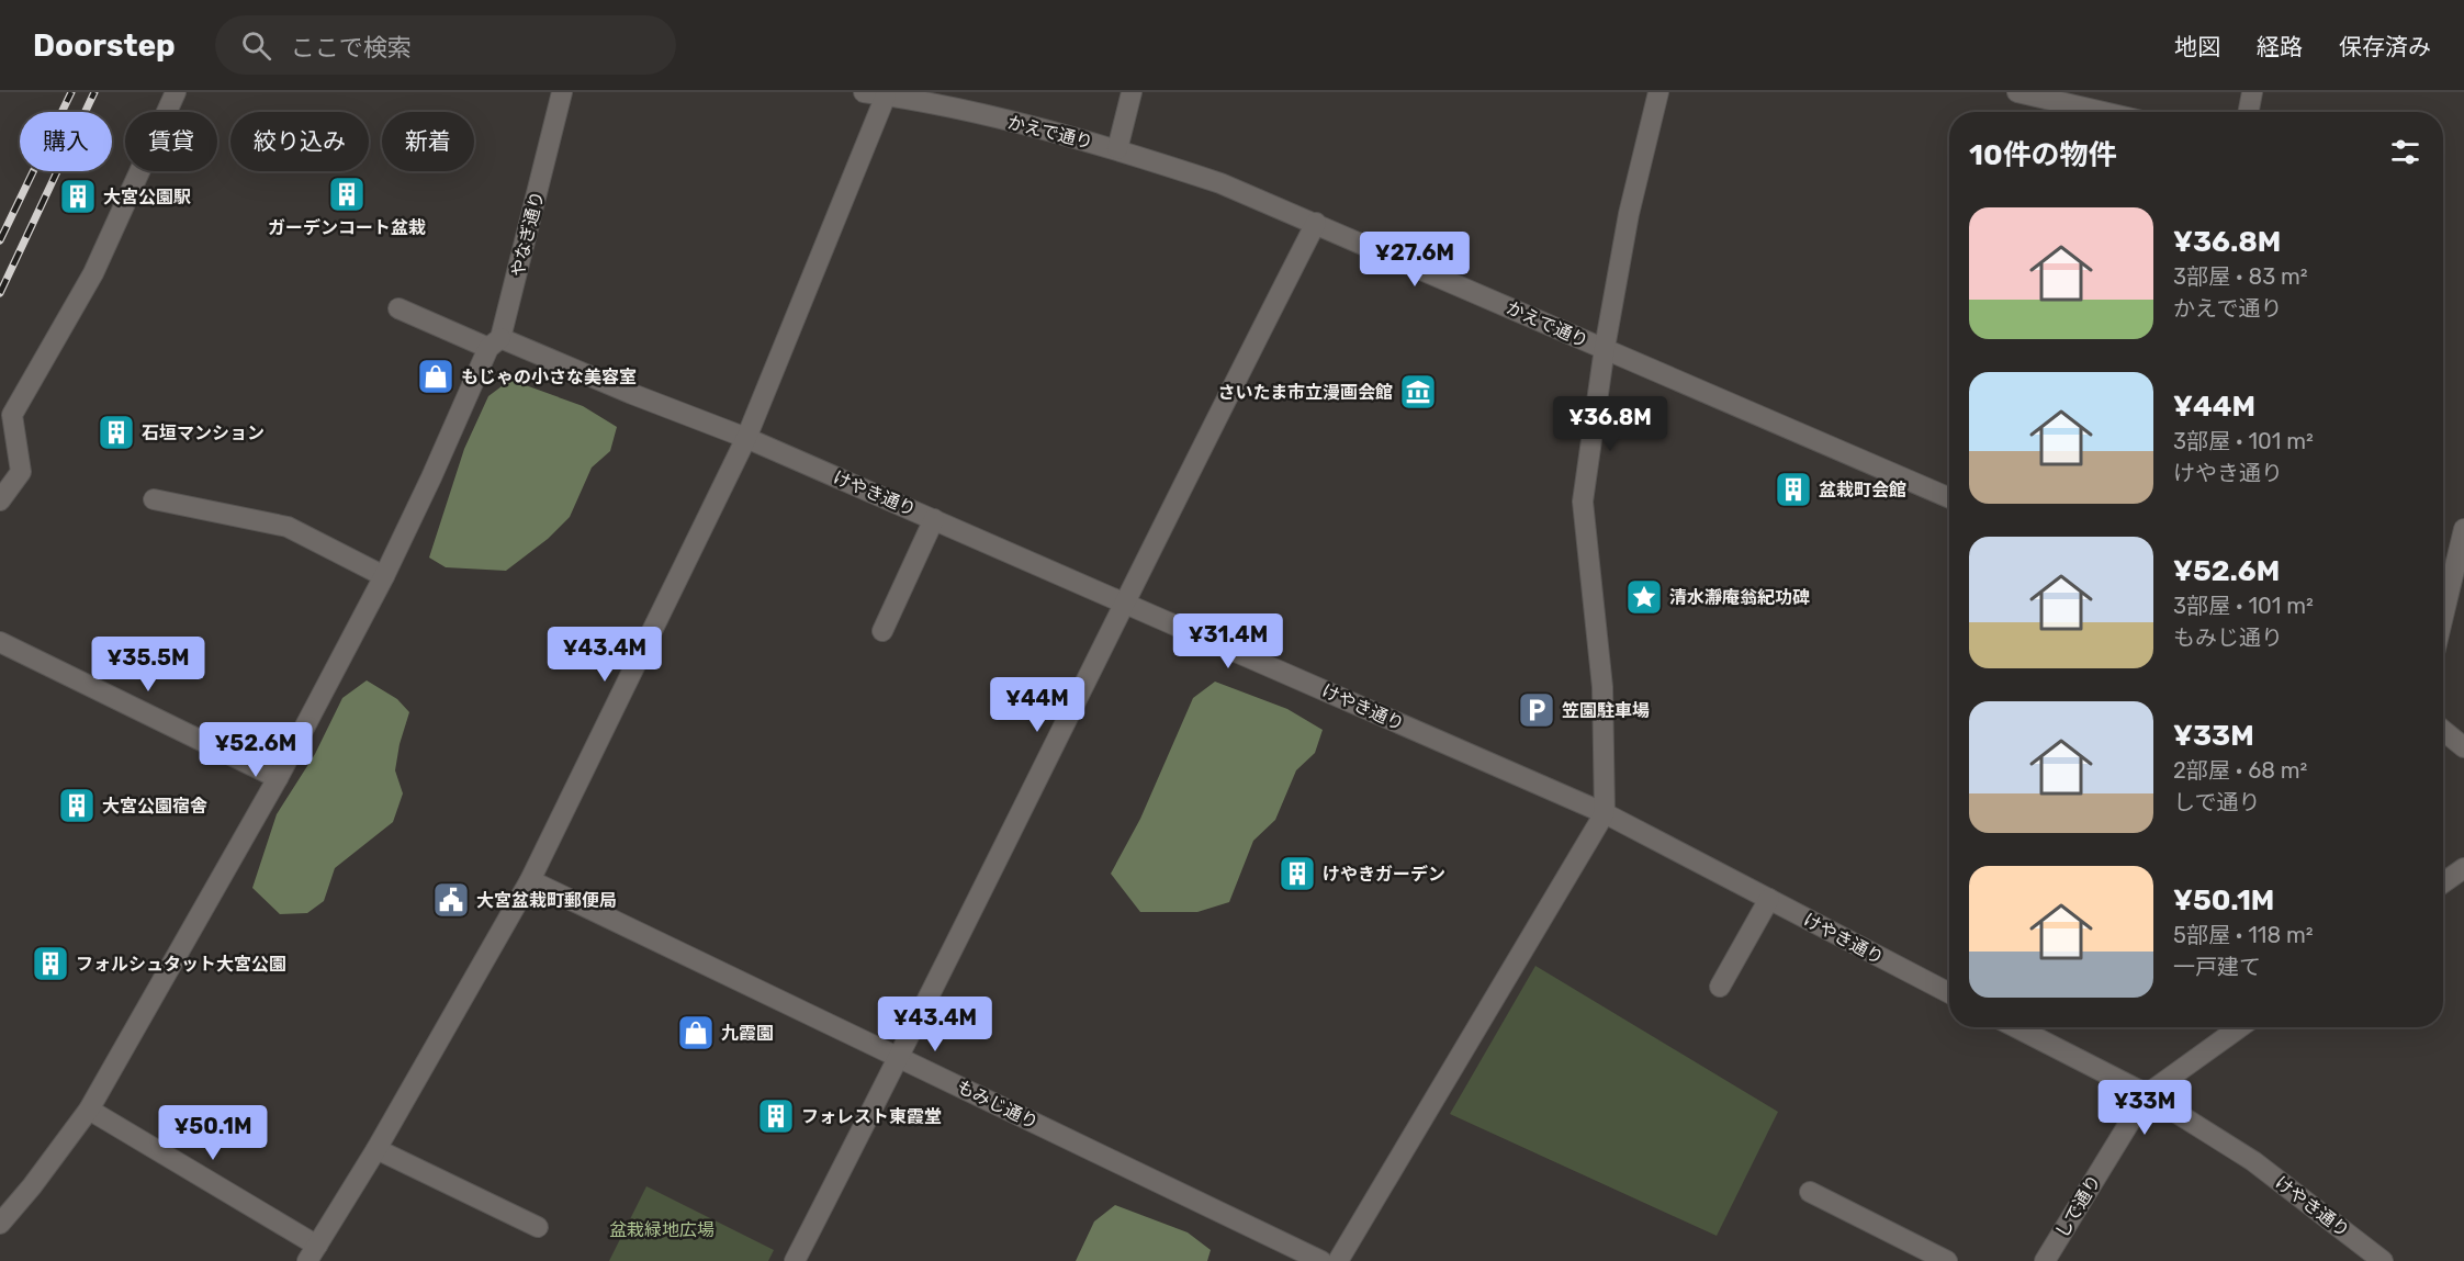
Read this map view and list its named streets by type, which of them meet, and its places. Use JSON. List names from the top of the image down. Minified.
{"streets":{"street":["かえで通り","やなぎ通り","けやき通り","もみじ通り","しで通り"]},"crossings":[["やなぎ通り","けやき通り"],["けやき通り","しで通り"]],"parks":["盆栽緑地広場"],"places":{"building":["ガーデンコート盆栽","大宮公園駅","石垣マンション","盆栽町会館","大宮公園宿舎","けやきガーデン","フォルシュタット大宮公園","フォレスト東霞堂"],"shop":["もじゃの小さな美容室","九霞園"],"museum":["さいたま市立漫画会館"],"place":["清水瀞庵翁紀功碑"],"parking":["笠園駐車場"],"public building":["大宮盆栽町郵便局"]},"page":{"header":"Doorstep","search":"ここで検索","nav":["地図","経路","保存済み"],"chip":["購入","賃貸","絞り込み","新着"],"heading":"10件の物件","list":[{"name":"¥36.8M","note":"3部屋 · 83 m² · かえで通り"},{"name":"¥44M","note":"3部屋 · 101 m² · けやき通り"},{"name":"¥52.6M","note":"3部屋 · 101 m² · もみじ通り"},{"name":"¥33M","note":"2部屋 · 68 m² · しで通り"},{"name":"¥50.1M","note":"5部屋 · 118 m² · 一戸建て"}],"price":["¥27.6M","¥36.8M","¥31.4M","¥43.4M","¥35.5M","¥44M","¥52.6M","¥43.4M","¥33M","¥50.1M"]}}
